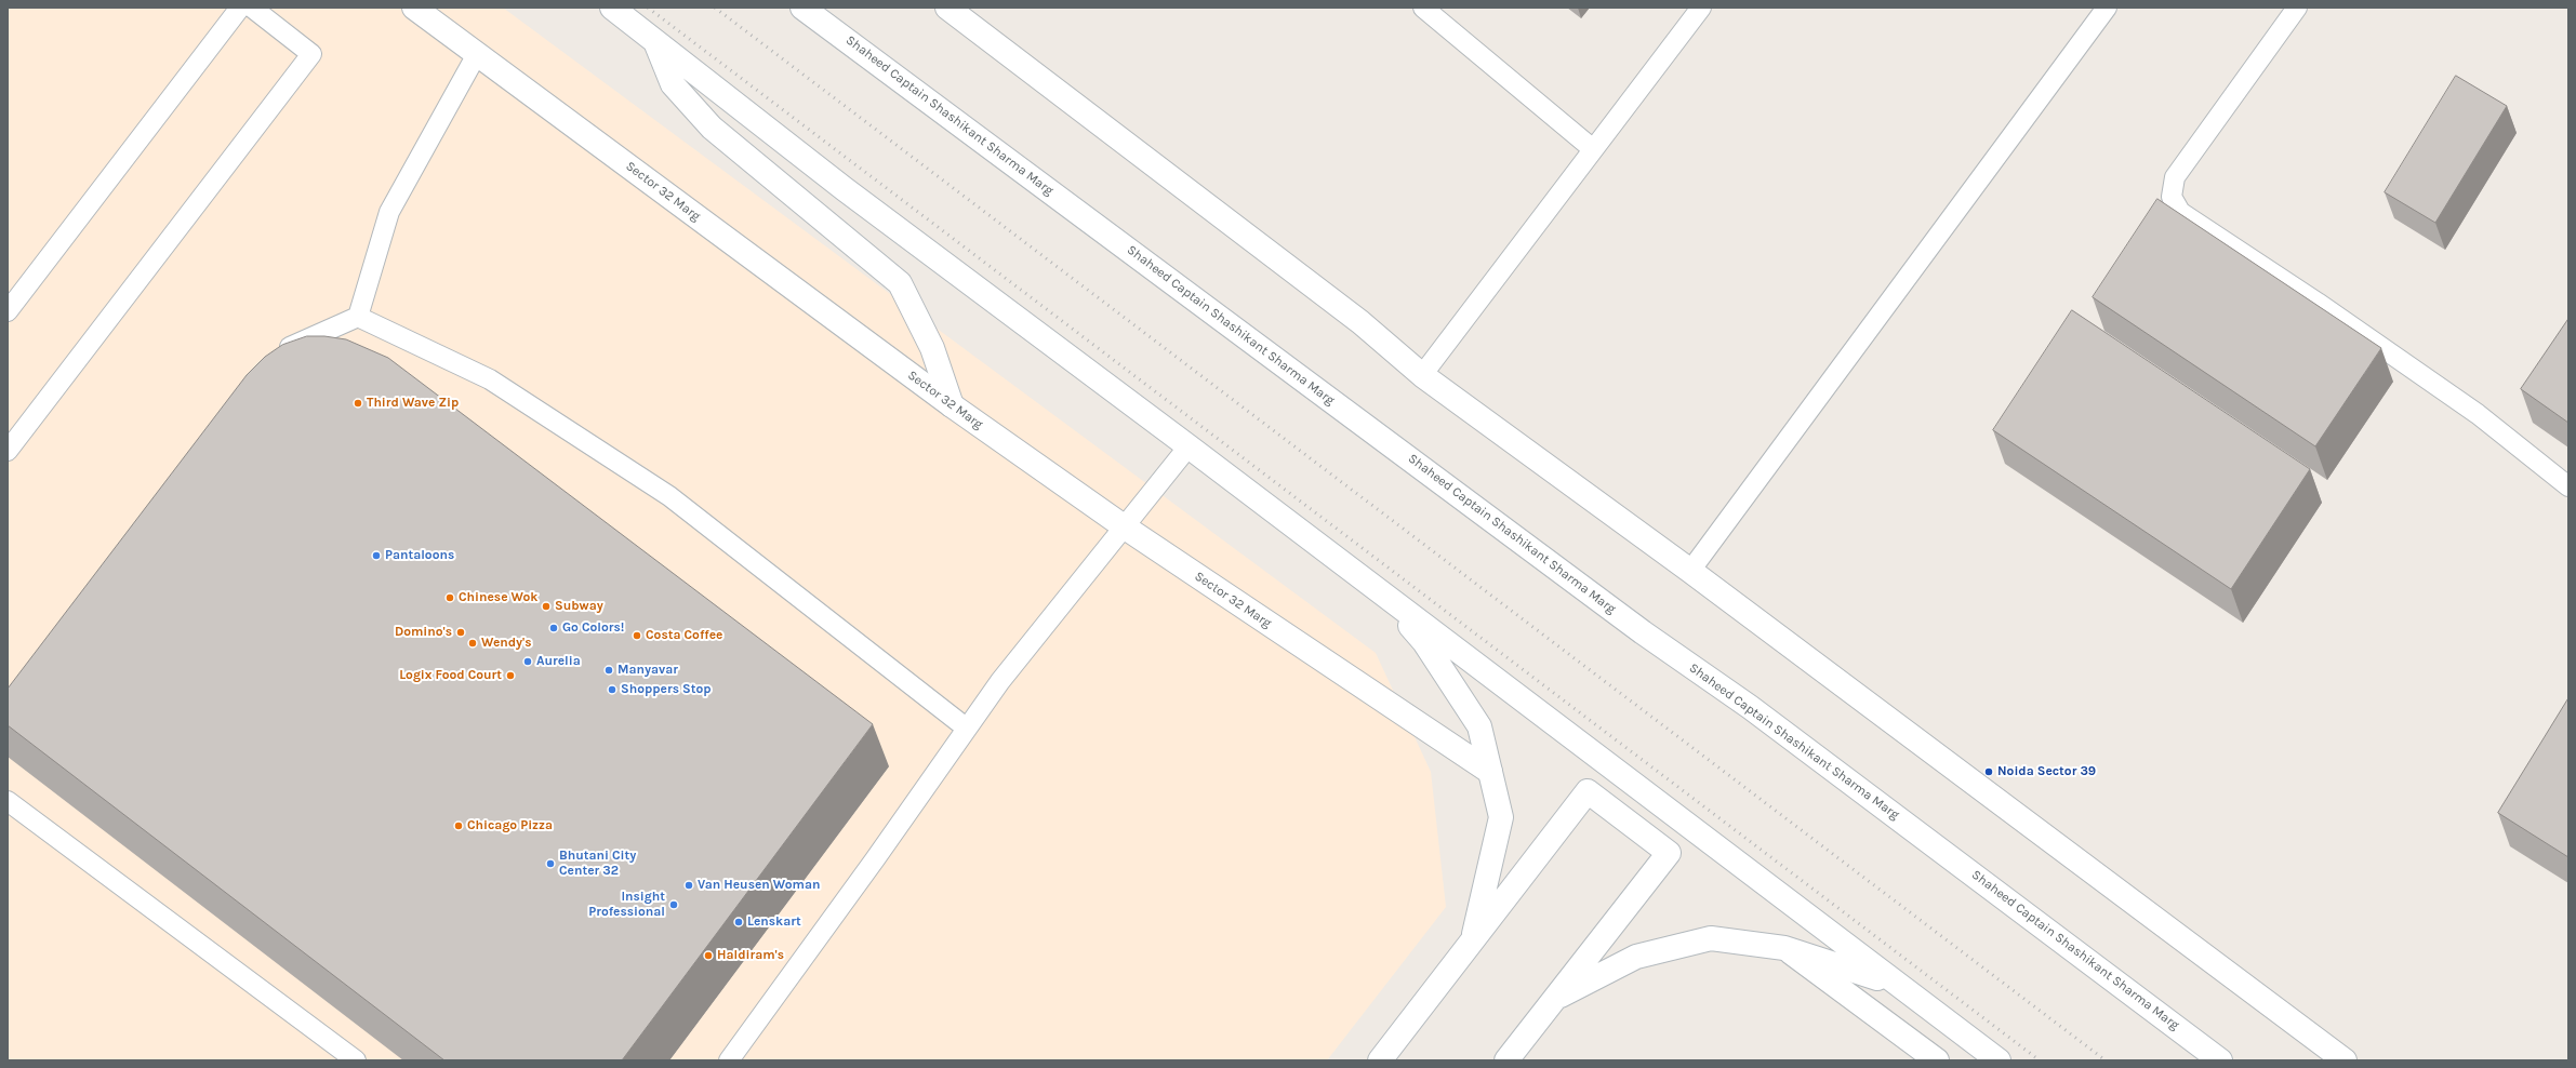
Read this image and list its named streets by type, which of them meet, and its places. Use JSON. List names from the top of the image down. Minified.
{"streets":{"main road":["Shaheed Captain Shashikant Sharma Marg","Sector 32 Marg"]},"places":["Third Wave Zip","Pantaloons","Chinese Wok","Subway","Go Colors!","Domino's","Costa Coffee","Wendy's","Aurelia","Manyavar","Logix Food Court","Shoppers Stop","Noida Sector 39","Chicago Pizza","Bhutani City Center 32","Van Heusen Woman","Insight Professional","Lenskart","Haldiram's"]}
